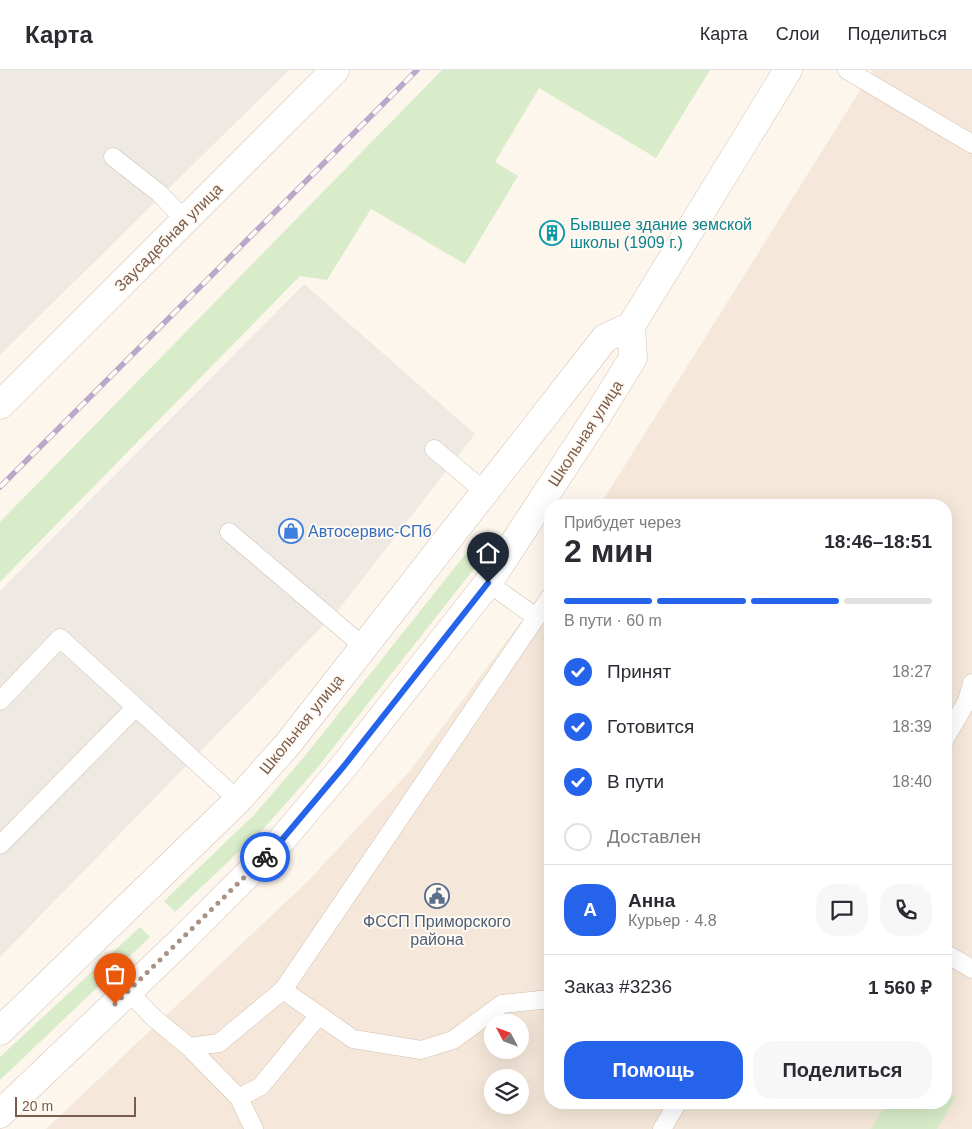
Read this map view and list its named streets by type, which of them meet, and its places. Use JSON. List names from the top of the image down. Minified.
{"streets":{"street":["Заусадебная улица","Школьная улица"]},"places":{"building":["Бывшее здание земской школы (1909 г.)"],"shop":["Автосервис-СПб"],"public building":["ФССП Приморского района"]},"scale_bar":"20 m","north":"top left","page":{"header":"Карта","nav":["Карта","Слои","Поделиться"],"heading":["2 мин","Прибудет через","18:46–18:51"],"panel":["Анна","Курьер · 4.8","Заказ #3236","1 560 ₽"],"bar":"В пути · 60 m","list":[["Принят","18:27"],["Готовится","18:39"],["В пути","18:40"],"Доставлен"],"round":"А","buttons":["Помощь","Поделиться"],"scale":"20 m"}}
